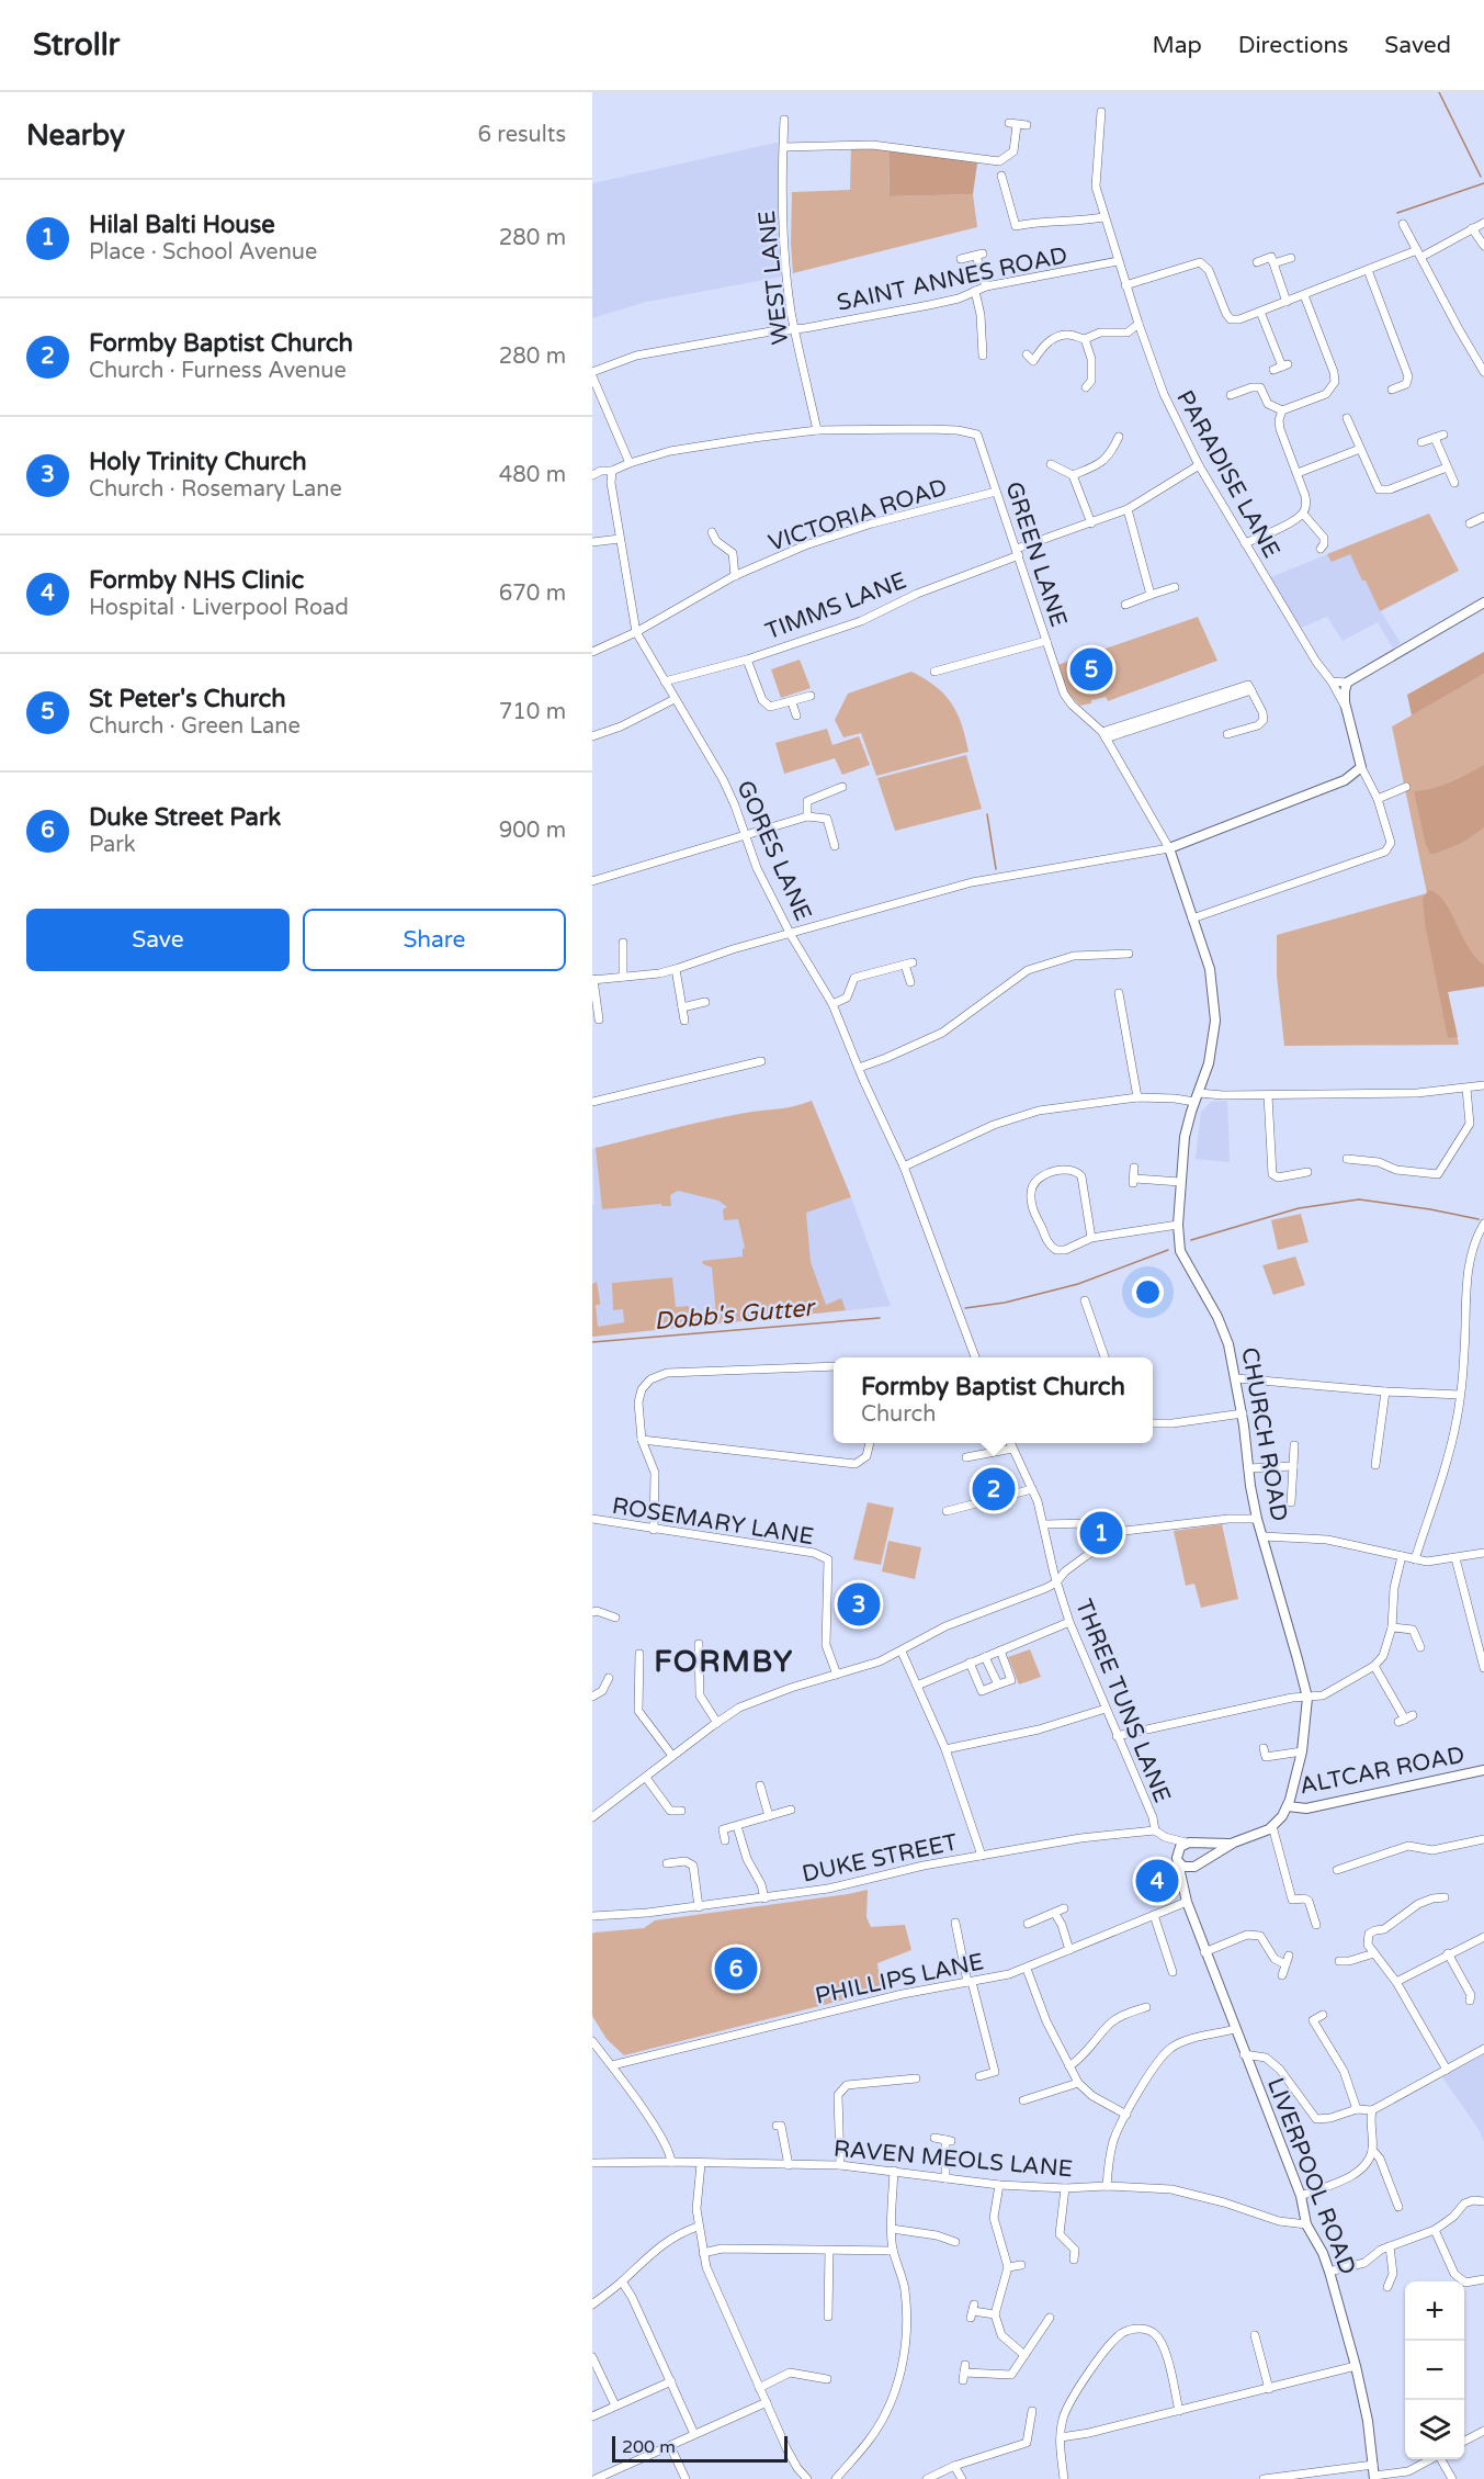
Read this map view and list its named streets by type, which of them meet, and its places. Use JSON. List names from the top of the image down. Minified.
{"streets":{"main road":["CHURCH ROAD","ALTCAR ROAD","LIVERPOOL ROAD"],"street":["WEST LANE","SAINT ANNES ROAD","PARADISE LANE","VICTORIA ROAD","GREEN LANE","TIMMS LANE","GORES LANE","ROSEMARY LANE","THREE TUNS LANE","DUKE STREET","PHILLIPS LANE","RAVEN MEOLS LANE"]},"crossings":[["WEST LANE","SAINT ANNES ROAD"],["WEST LANE","GREEN LANE"],["SAINT ANNES ROAD","PARADISE LANE"],["PARADISE LANE","TIMMS LANE"],["VICTORIA ROAD","GREEN LANE"],["VICTORIA ROAD","GORES LANE"],["GREEN LANE","TIMMS LANE"],["GREEN LANE","CHURCH ROAD"],["TIMMS LANE","GORES LANE"],["CHURCH ROAD","ALTCAR ROAD"],["THREE TUNS LANE","DUKE STREET"],["THREE TUNS LANE","LIVERPOOL ROAD"],["PHILLIPS LANE","LIVERPOOL ROAD"],["RAVEN MEOLS LANE","LIVERPOOL ROAD"]],"districts":["FORMBY"],"water":["Dobb's Gutter"],"scale_bar":"200 m","page":{"header":"Strollr","nav":["Map","Directions","Saved"],"heading":["Nearby","6 results"],"list":[{"mark":"1","name":"Hilal Balti House","note":"Place · School Avenue","value":"280 m"},{"mark":"2","name":"Formby Baptist Church","note":"Church · Furness Avenue","value":"280 m"},{"mark":"3","name":"Holy Trinity Church","note":"Church · Rosemary Lane","value":"480 m"},{"mark":"4","name":"Formby NHS Clinic","note":"Hospital · Liverpool Road","value":"670 m"},{"mark":"5","name":"St Peter's Church","note":"Church · Green Lane","value":"710 m"},{"mark":"6","name":"Duke Street Park","note":"Park","value":"900 m"}],"pins":["5","2","1","3","4","6"],"buttons":["Save","Share"],"popup":["Formby Baptist Church","Church"],"map_buttons":["+","−"],"scale":"200 m"}}
